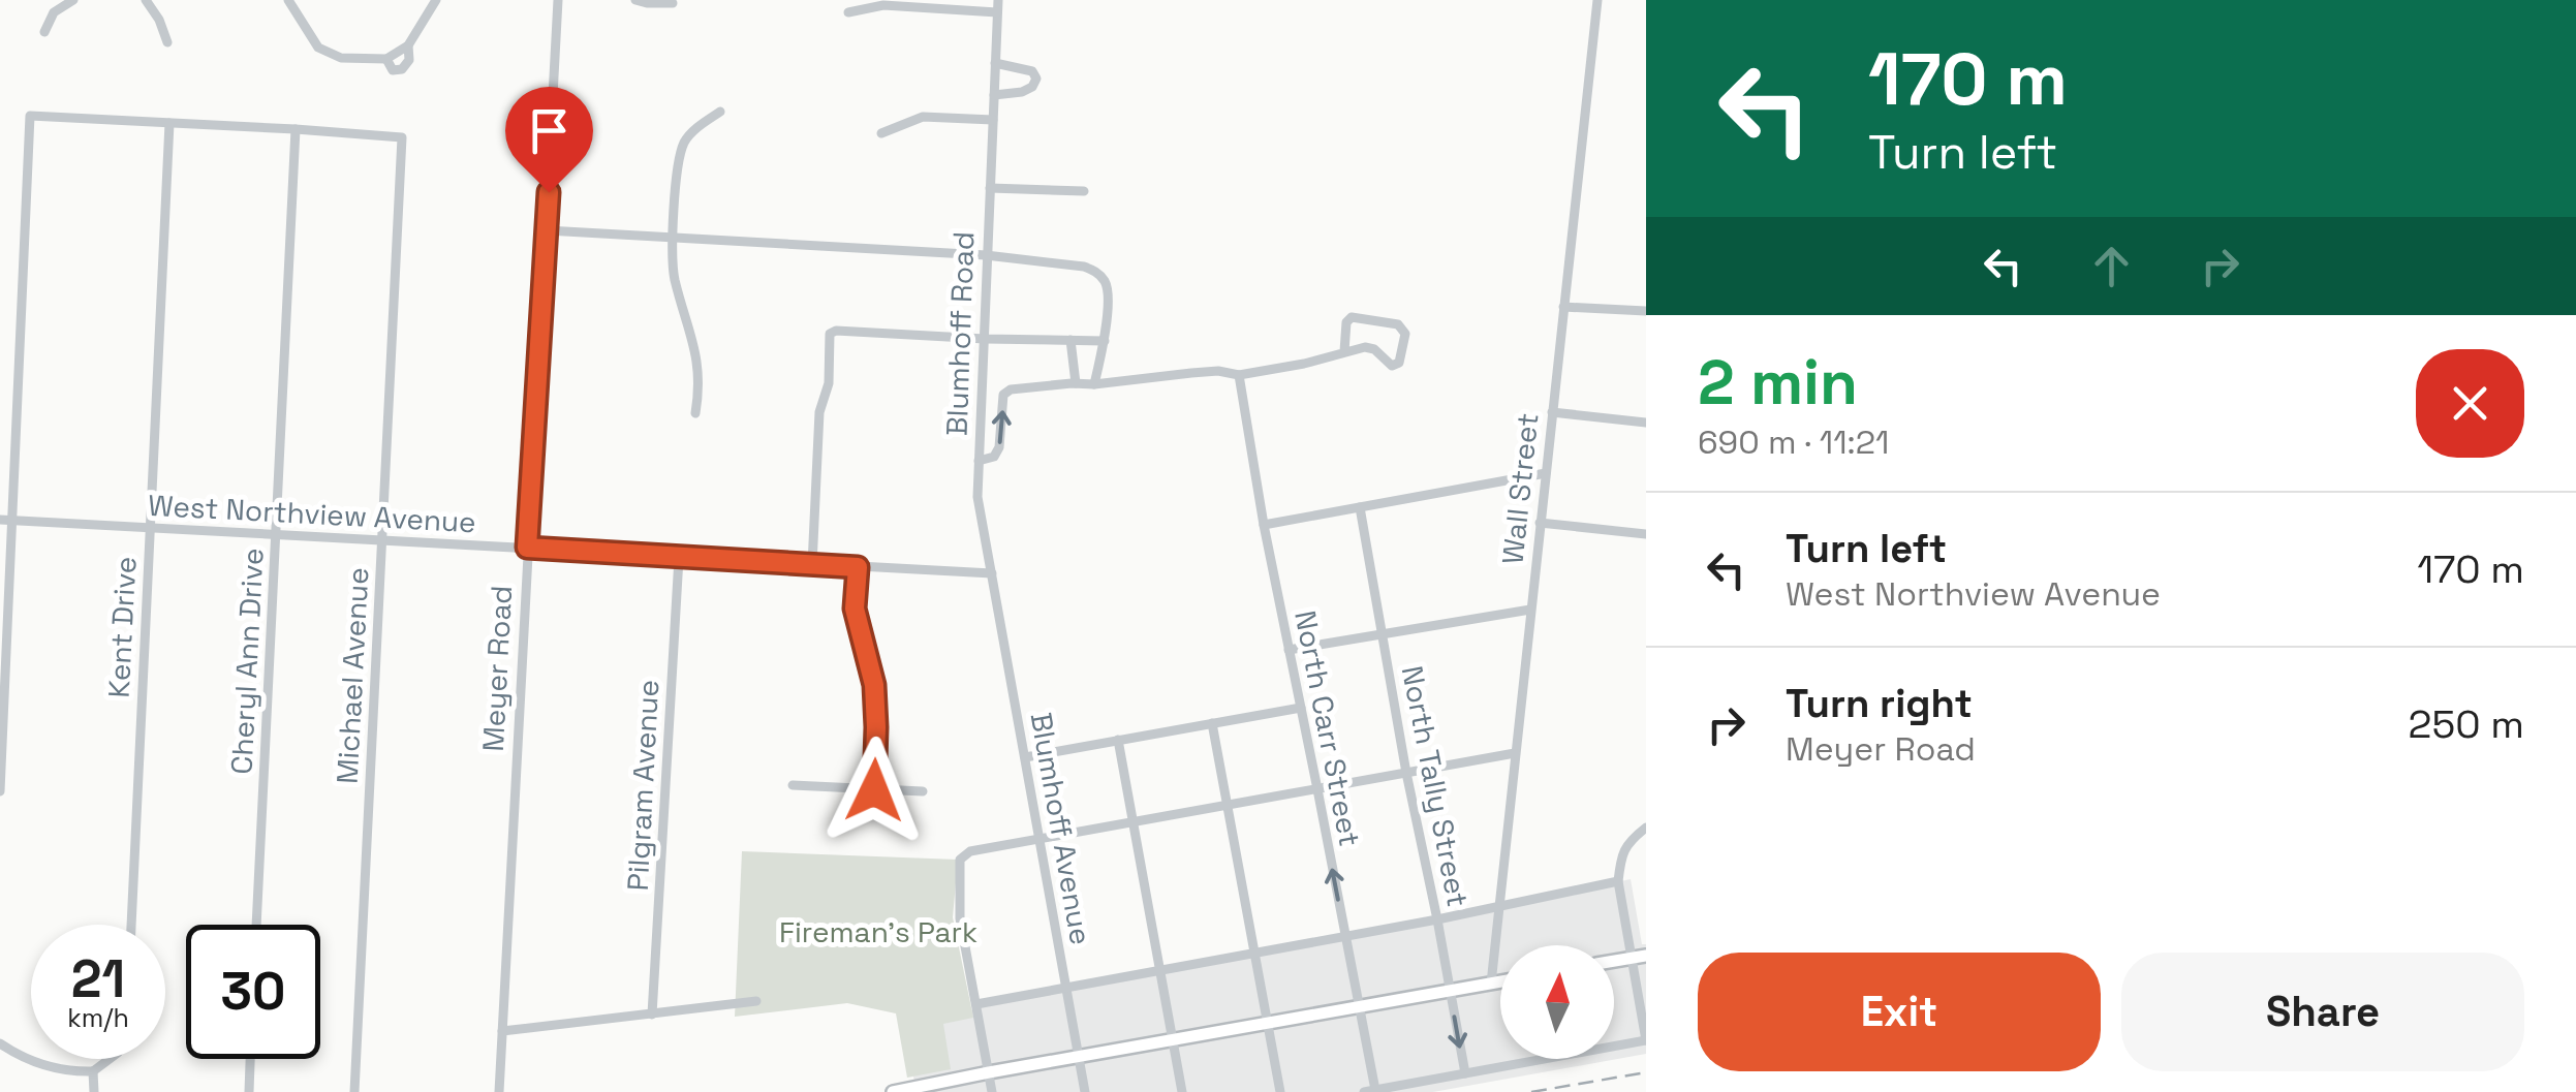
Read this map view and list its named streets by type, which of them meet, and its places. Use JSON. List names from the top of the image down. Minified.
{"streets":{"street":["Blumhoff Road","Wall Street","West Northview Avenue","Kent Drive","Cheryl Ann Drive","Meyer Road","Michael Avenue","North Carr Street","Pilgram Avenue","North Tally Street","Blumhoff Avenue"]},"crossings":[["Blumhoff Road","West Northview Avenue"],["Blumhoff Road","Blumhoff Avenue"],["West Northview Avenue","Kent Drive"],["West Northview Avenue","Cheryl Ann Drive"],["West Northview Avenue","Meyer Road"],["West Northview Avenue","Michael Avenue"],["West Northview Avenue","Pilgram Avenue"],["West Northview Avenue","Blumhoff Avenue"],["Cheryl Ann Drive","Michael Avenue"]],"parks":["Fireman's Park"],"north":"top","page":{"turn":["170 m","Turn left"],"heading":["2 min","690 m · 11:21"],"list":[{"name":"Turn left","note":"West Northview Avenue","value":"170 m"},{"name":"Turn right","note":"Meyer Road","value":"250 m"}],"speed":"21 km/h","limit":"30","buttons":["Exit","Share"]}}
